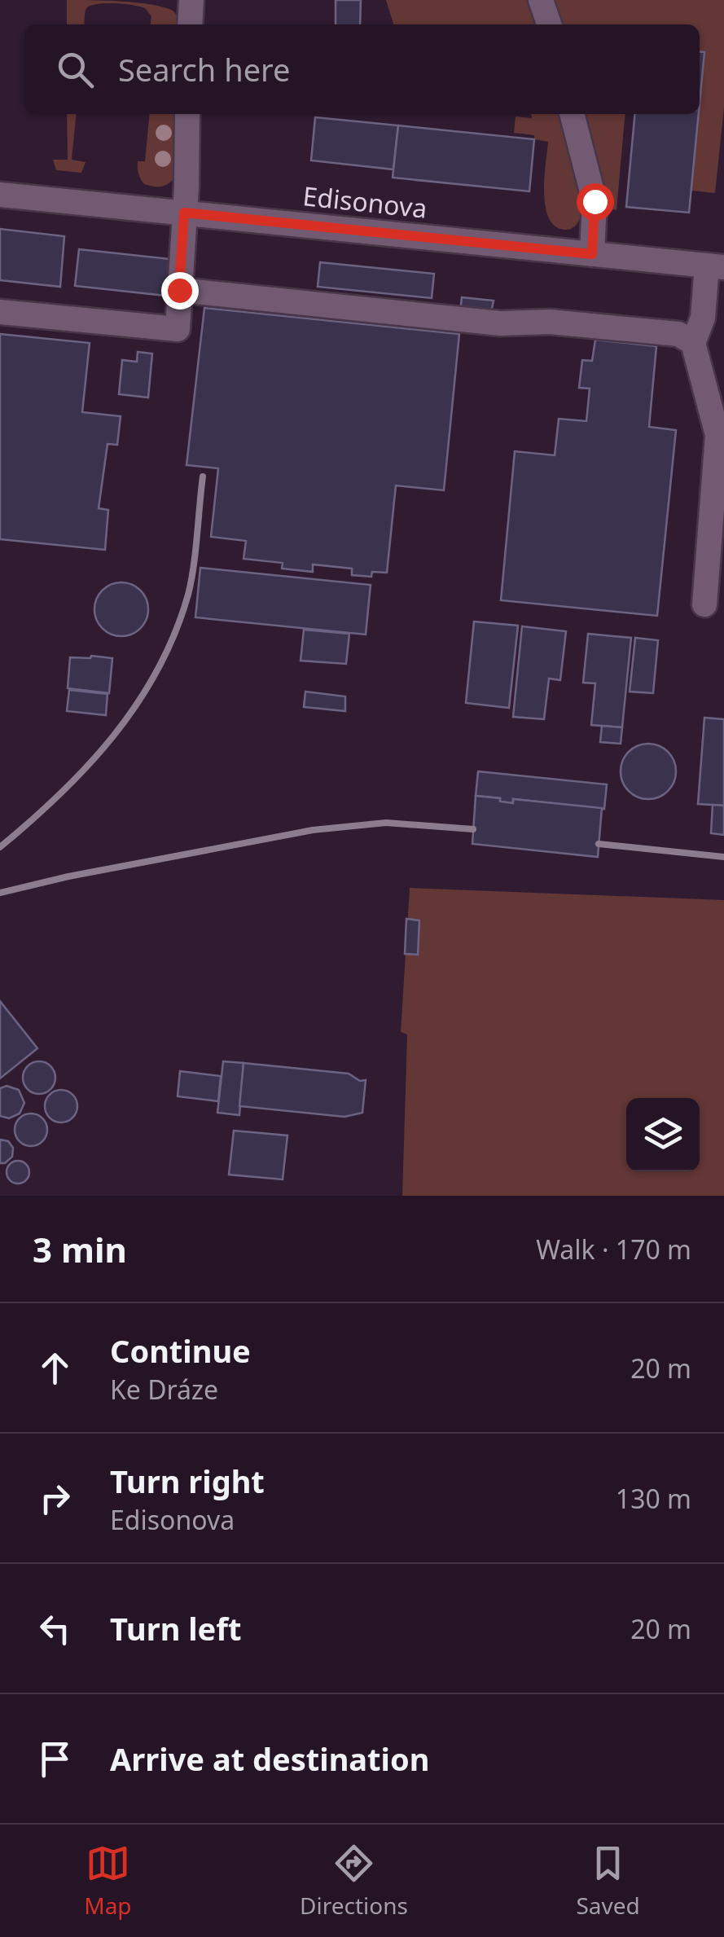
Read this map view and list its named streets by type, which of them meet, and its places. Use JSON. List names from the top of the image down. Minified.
{"streets":{"street":["Edisonova"]},"page":{"search":"Search here","heading":["3 min","Walk · 170 m"],"list":[["Continue","Ke Dráze","20 m"],["Turn right","Edisonova","130 m"],["Turn left","20 m"],"Arrive at destination"],"nav":["Map","Directions","Saved"]}}
